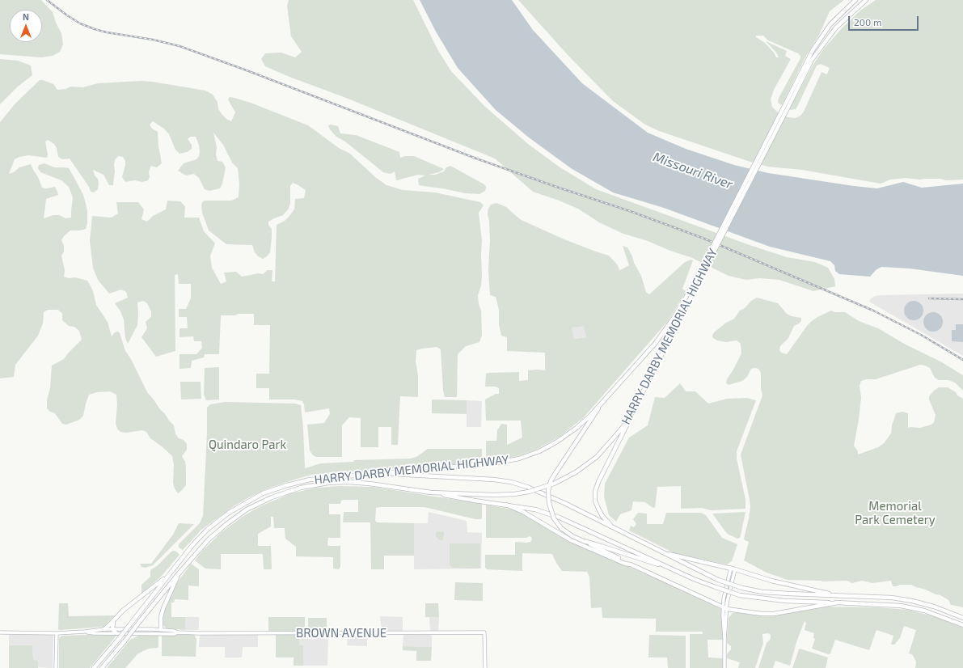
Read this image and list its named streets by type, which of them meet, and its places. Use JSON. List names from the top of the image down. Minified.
{"streets":{"highway":["HARRY DARBY MEMORIAL HIGHWAY"],"main road":["BROWN AVENUE"]},"water":["Missouri River"],"parks":["Quindaro Park","Memorial Park Cemetery"],"scale_bar":"200 m","north":"top"}
